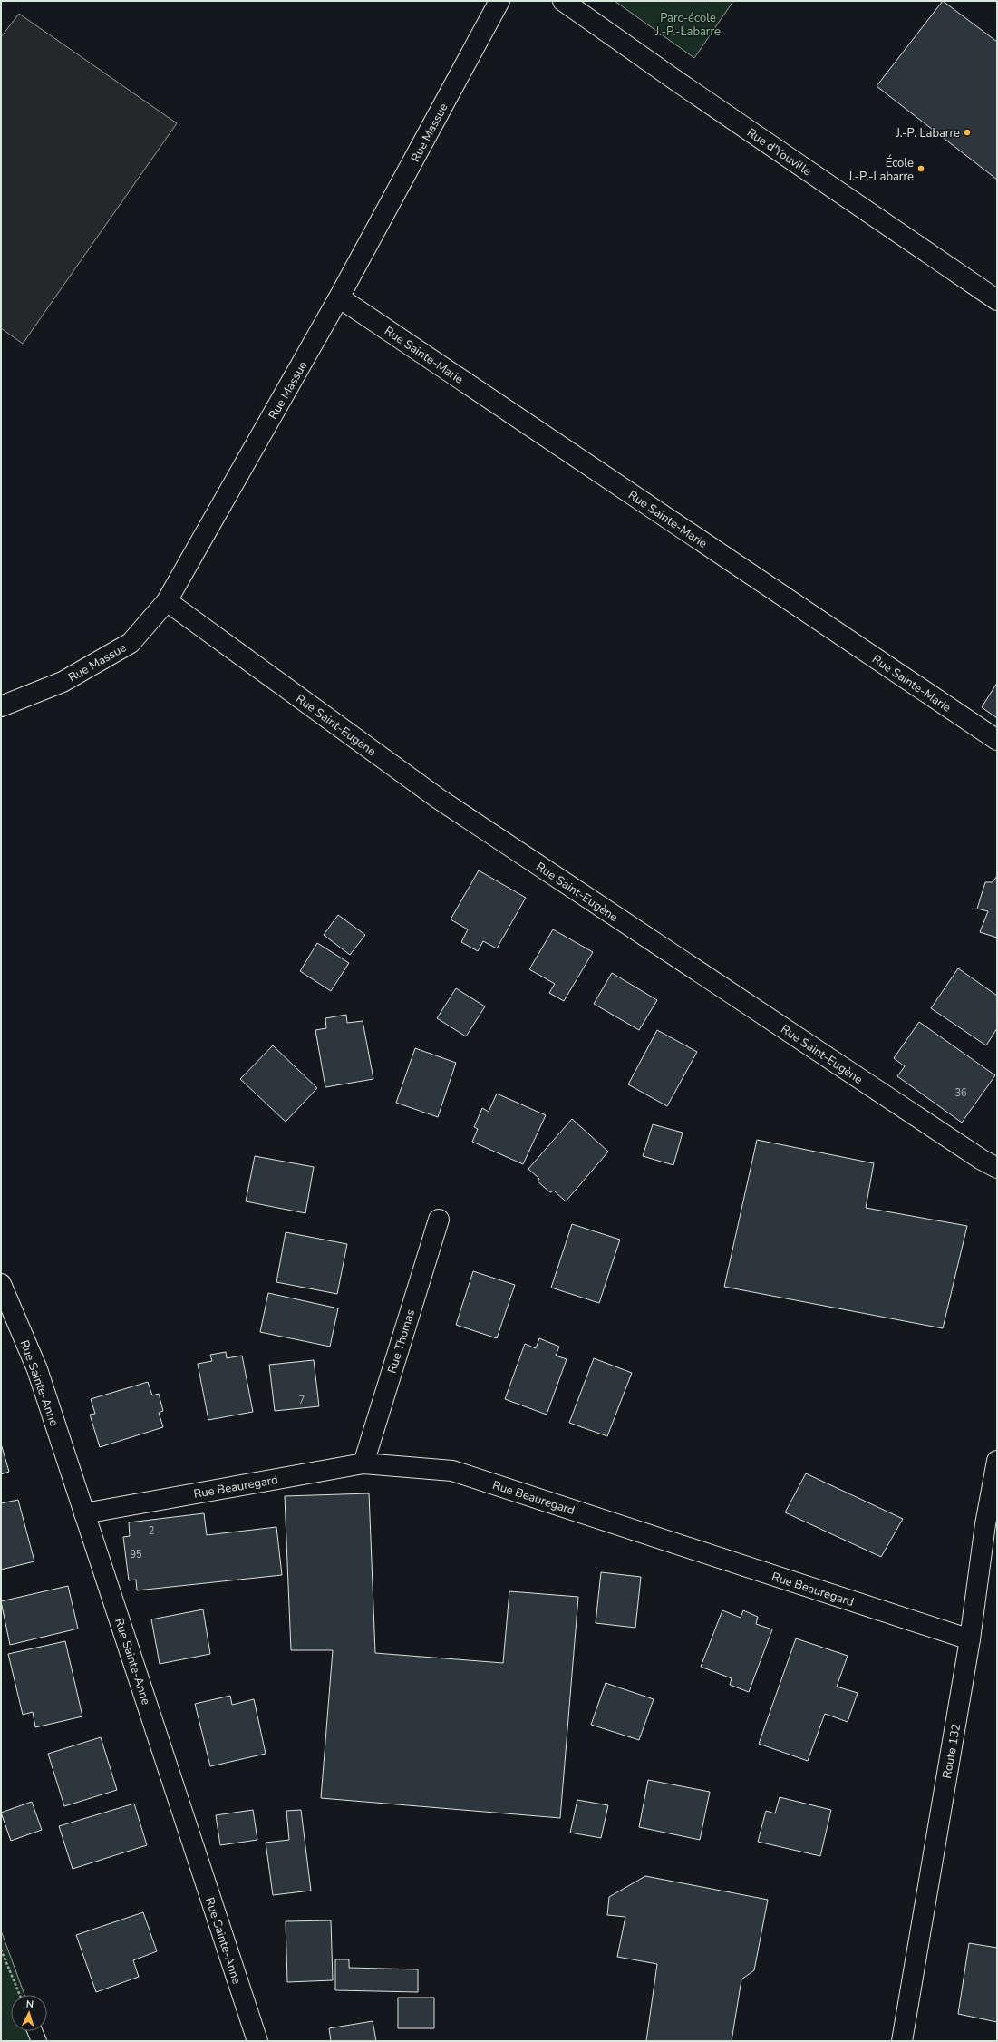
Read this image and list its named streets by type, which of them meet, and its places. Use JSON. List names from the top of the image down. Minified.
{"streets":{"street":["Rue Massue","Rue d'Youville","Rue Sainte-Marie","Rue Saint-Eugène","Rue Thomas","Rue Sainte-Anne","Rue Beauregard","Route 132"]},"crossings":[["Rue Massue","Rue Sainte-Marie"],["Rue Massue","Rue Saint-Eugène"],["Rue Thomas","Rue Beauregard"],["Rue Sainte-Anne","Rue Beauregard"],["Rue Beauregard","Route 132"]],"parks":["Parc-école J.-P.-Labarre"],"places":["J.-P. Labarre","École J.-P.-Labarre"],"house_numbers":["36","7","2","95"],"north":"top"}
